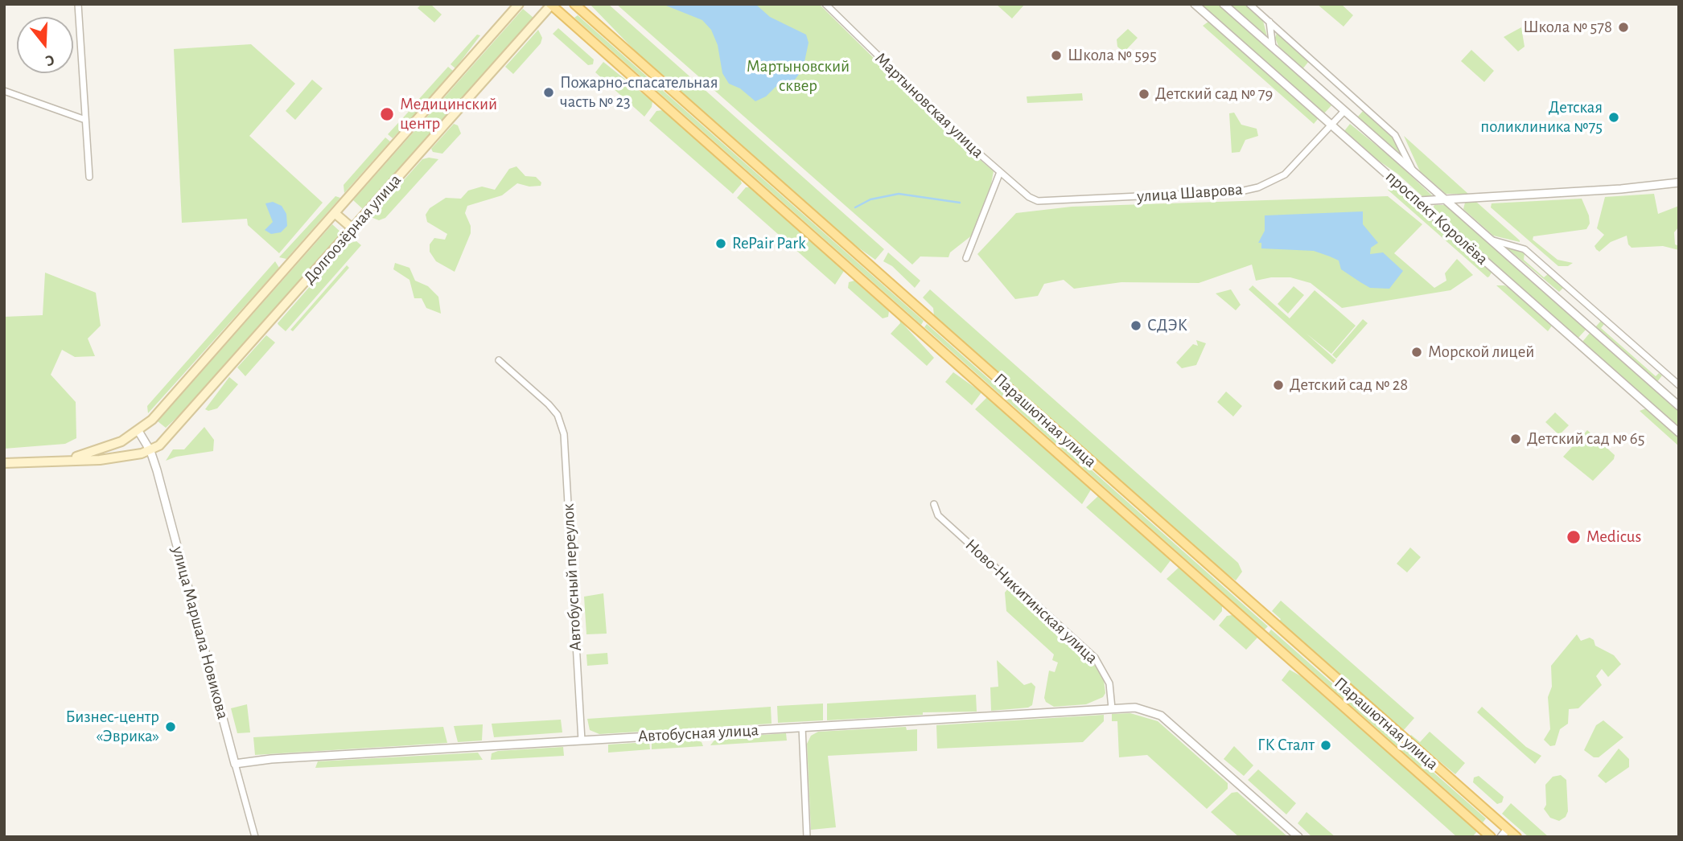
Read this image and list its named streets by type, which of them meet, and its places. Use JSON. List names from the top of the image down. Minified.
{"streets":{"main road":["Долгоозёрная улица","Парашютная улица"],"street":["Мартыновская улица","улица Шаврова","проспект Королёва","Автобусный переулок","Ново-Никитинская улица","улица Маршала Новикова","Автобусная улица"]},"crossings":[["Мартыновская улица","улица Шаврова"],["улица Шаврова","проспект Королёва"],["Долгоозёрная улица","Парашютная улица"],["Долгоозёрная улица","улица Маршала Новикова"],["Автобусный переулок","Автобусная улица"],["Ново-Никитинская улица","Автобусная улица"],["улица Маршала Новикова","Автобусная улица"]],"parks":["Мартыновский сквер"],"places":["Школа № 578","Школа № 595","Пожарно-спасательная часть № 23","Детский сад № 79","Медицинский центр","Детская поликлиника №75","RePair Park","СДЭК","Морской лицей","Детский сад № 28","Детский сад № 65","Medicus","Бизнес-центр «Эврика»","ГК Сталт"],"north":"bottom"}
